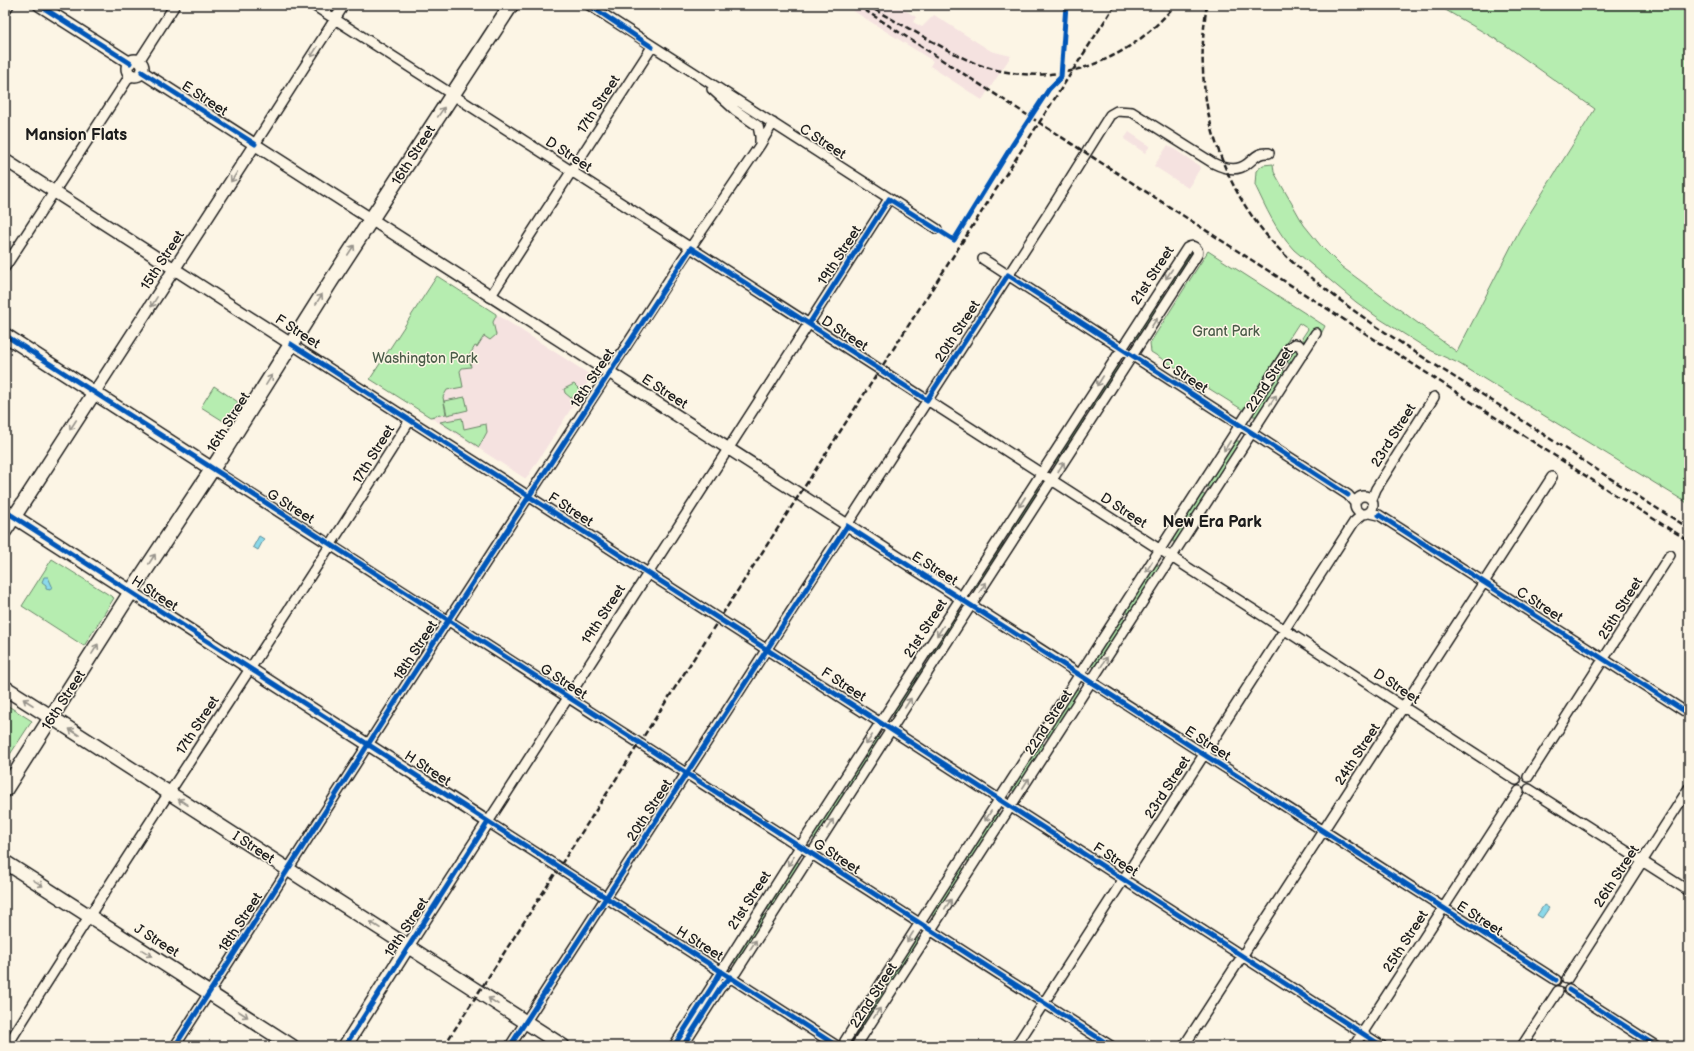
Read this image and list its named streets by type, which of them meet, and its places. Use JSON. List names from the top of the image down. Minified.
{"streets":{"main road":["16th Street","19th Street","15th Street","G Street","H Street","I Street","J Street"],"street":["E Street","17th Street","C Street","D Street","21st Street","F Street","20th Street","18th Street","22nd Street","23rd Street","25th Street","24th Street","26th Street"]},"crossings":[["E Street","17th Street"],["E Street","16th Street"],["E Street","19th Street"],["E Street","15th Street"],["E Street","21st Street"],["E Street","20th Street"],["E Street","18th Street"],["E Street","22nd Street"],["E Street","23rd Street"],["E Street","25th Street"],["E Street","24th Street"],["E Street","26th Street"],["17th Street","C Street"],["17th Street","D Street"],["17th Street","F Street"],["17th Street","G Street"],["17th Street","H Street"],["17th Street","I Street"],["17th Street","J Street"],["C Street","19th Street"],["C Street","21st Street"],["C Street","20th Street"],["C Street","18th Street"],["C Street","22nd Street"],["C Street","23rd Street"],["C Street","25th Street"],["C Street","24th Street"],["D Street","16th Street"],["D Street","19th Street"],["D Street","15th Street"],["D Street","21st Street"],["D Street","20th Street"],["D Street","18th Street"],["D Street","22nd Street"],["D Street","23rd Street"],["D Street","25th Street"],["D Street","24th Street"],["16th Street","F Street"],["16th Street","G Street"],["16th Street","H Street"],["16th Street","I Street"],["19th Street","F Street"],["19th Street","G Street"],["19th Street","H Street"],["19th Street","I Street"],["15th Street","F Street"],["15th Street","G Street"],["15th Street","H Street"],["21st Street","F Street"],["21st Street","G Street"],["21st Street","H Street"],["F Street","20th Street"],["F Street","18th Street"],["F Street","22nd Street"],["F Street","23rd Street"],["F Street","25th Street"],["F Street","24th Street"],["20th Street","G Street"],["20th Street","H Street"],["20th Street","I Street"],["18th Street","G Street"],["18th Street","H Street"],["18th Street","I Street"],["18th Street","J Street"],["22nd Street","G Street"],["23rd Street","G Street"]],"one_way":["16th Street","15th Street","I Street","J Street"],"districts":["Mansion Flats","New Era Park"],"parks":["Grant Park","Washington Park"]}
